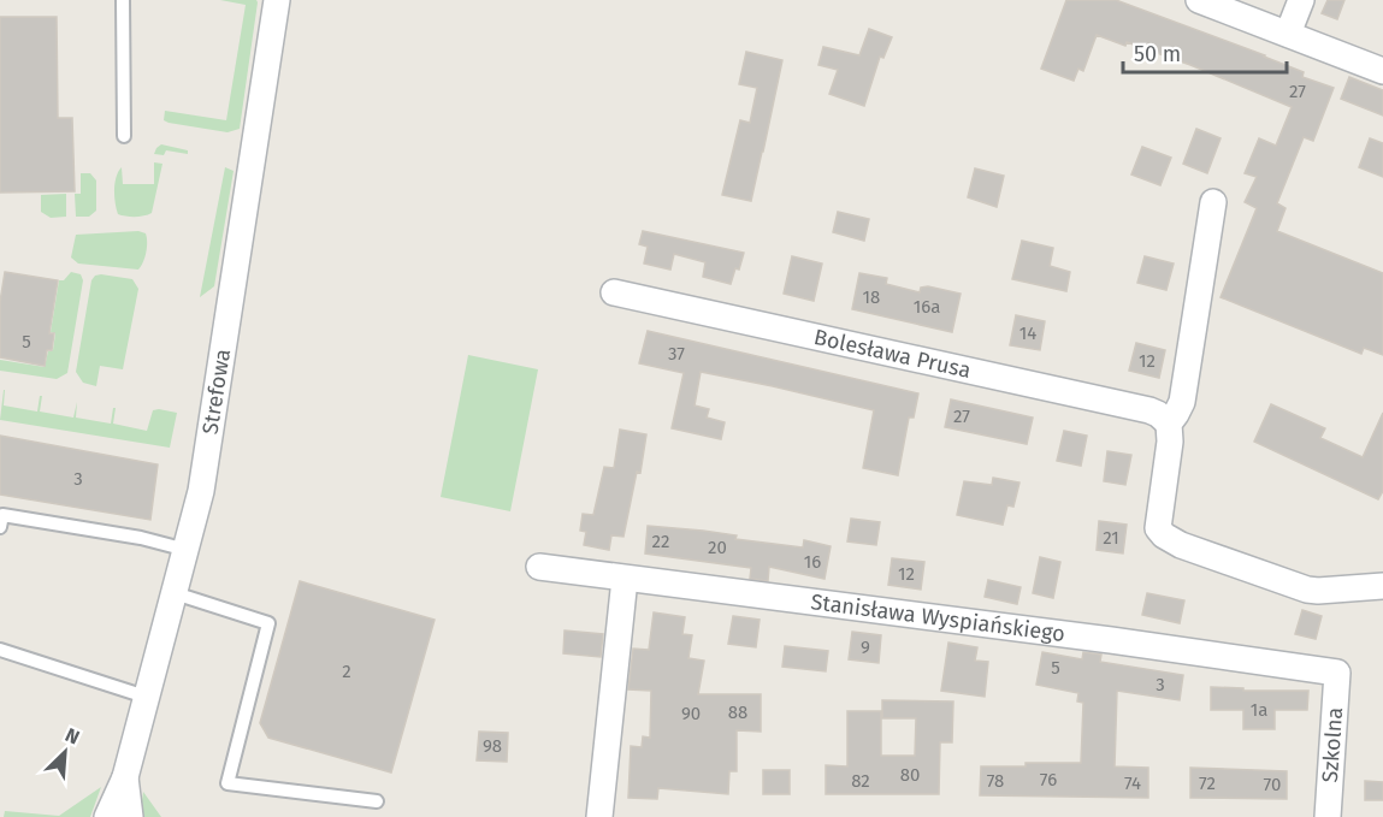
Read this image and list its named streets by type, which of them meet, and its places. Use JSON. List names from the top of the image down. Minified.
{"streets":{"street":["Bolesława Prusa","Strefowa","Stanisława Wyspiańskiego","Szkolna"]},"crossings":[["Stanisława Wyspiańskiego","Szkolna"]],"house_numbers":["27","18","16a","14","5","37","12","27","3","21","22","20","16","12","9","5","2","3","1a","88","90","98","80","76","82","78","74","72","70"],"scale_bar":"50 m","north":"top right"}
